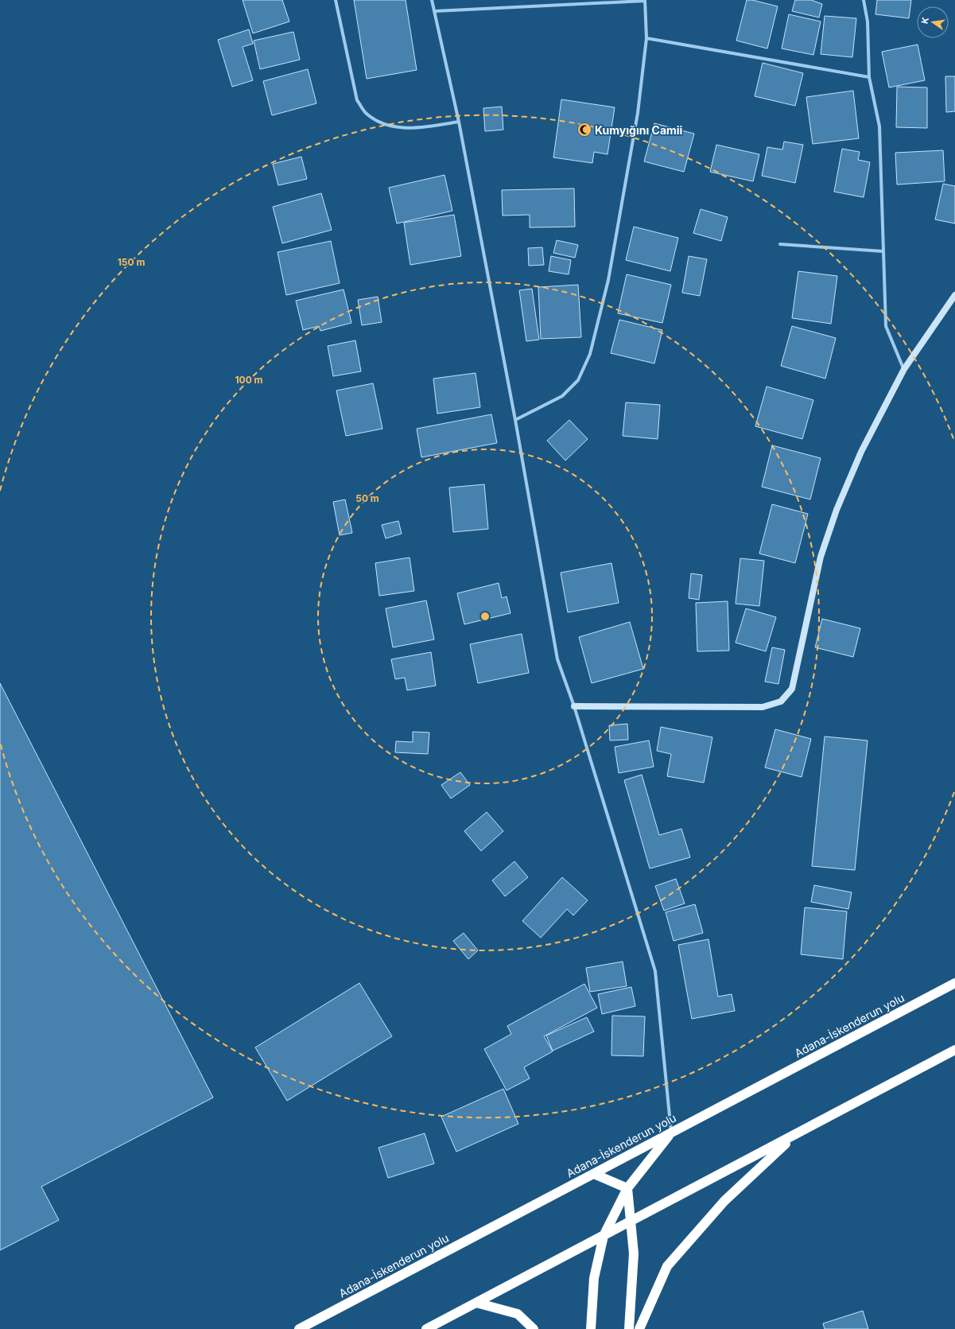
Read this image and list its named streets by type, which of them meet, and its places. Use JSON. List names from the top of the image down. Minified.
{"streets":{"highway":["Adana-İskenderun yolu"]},"places":{"mosque":["Kumyığını Camii"]},"north":"left","rings":["150 m","100 m","50 m"]}
